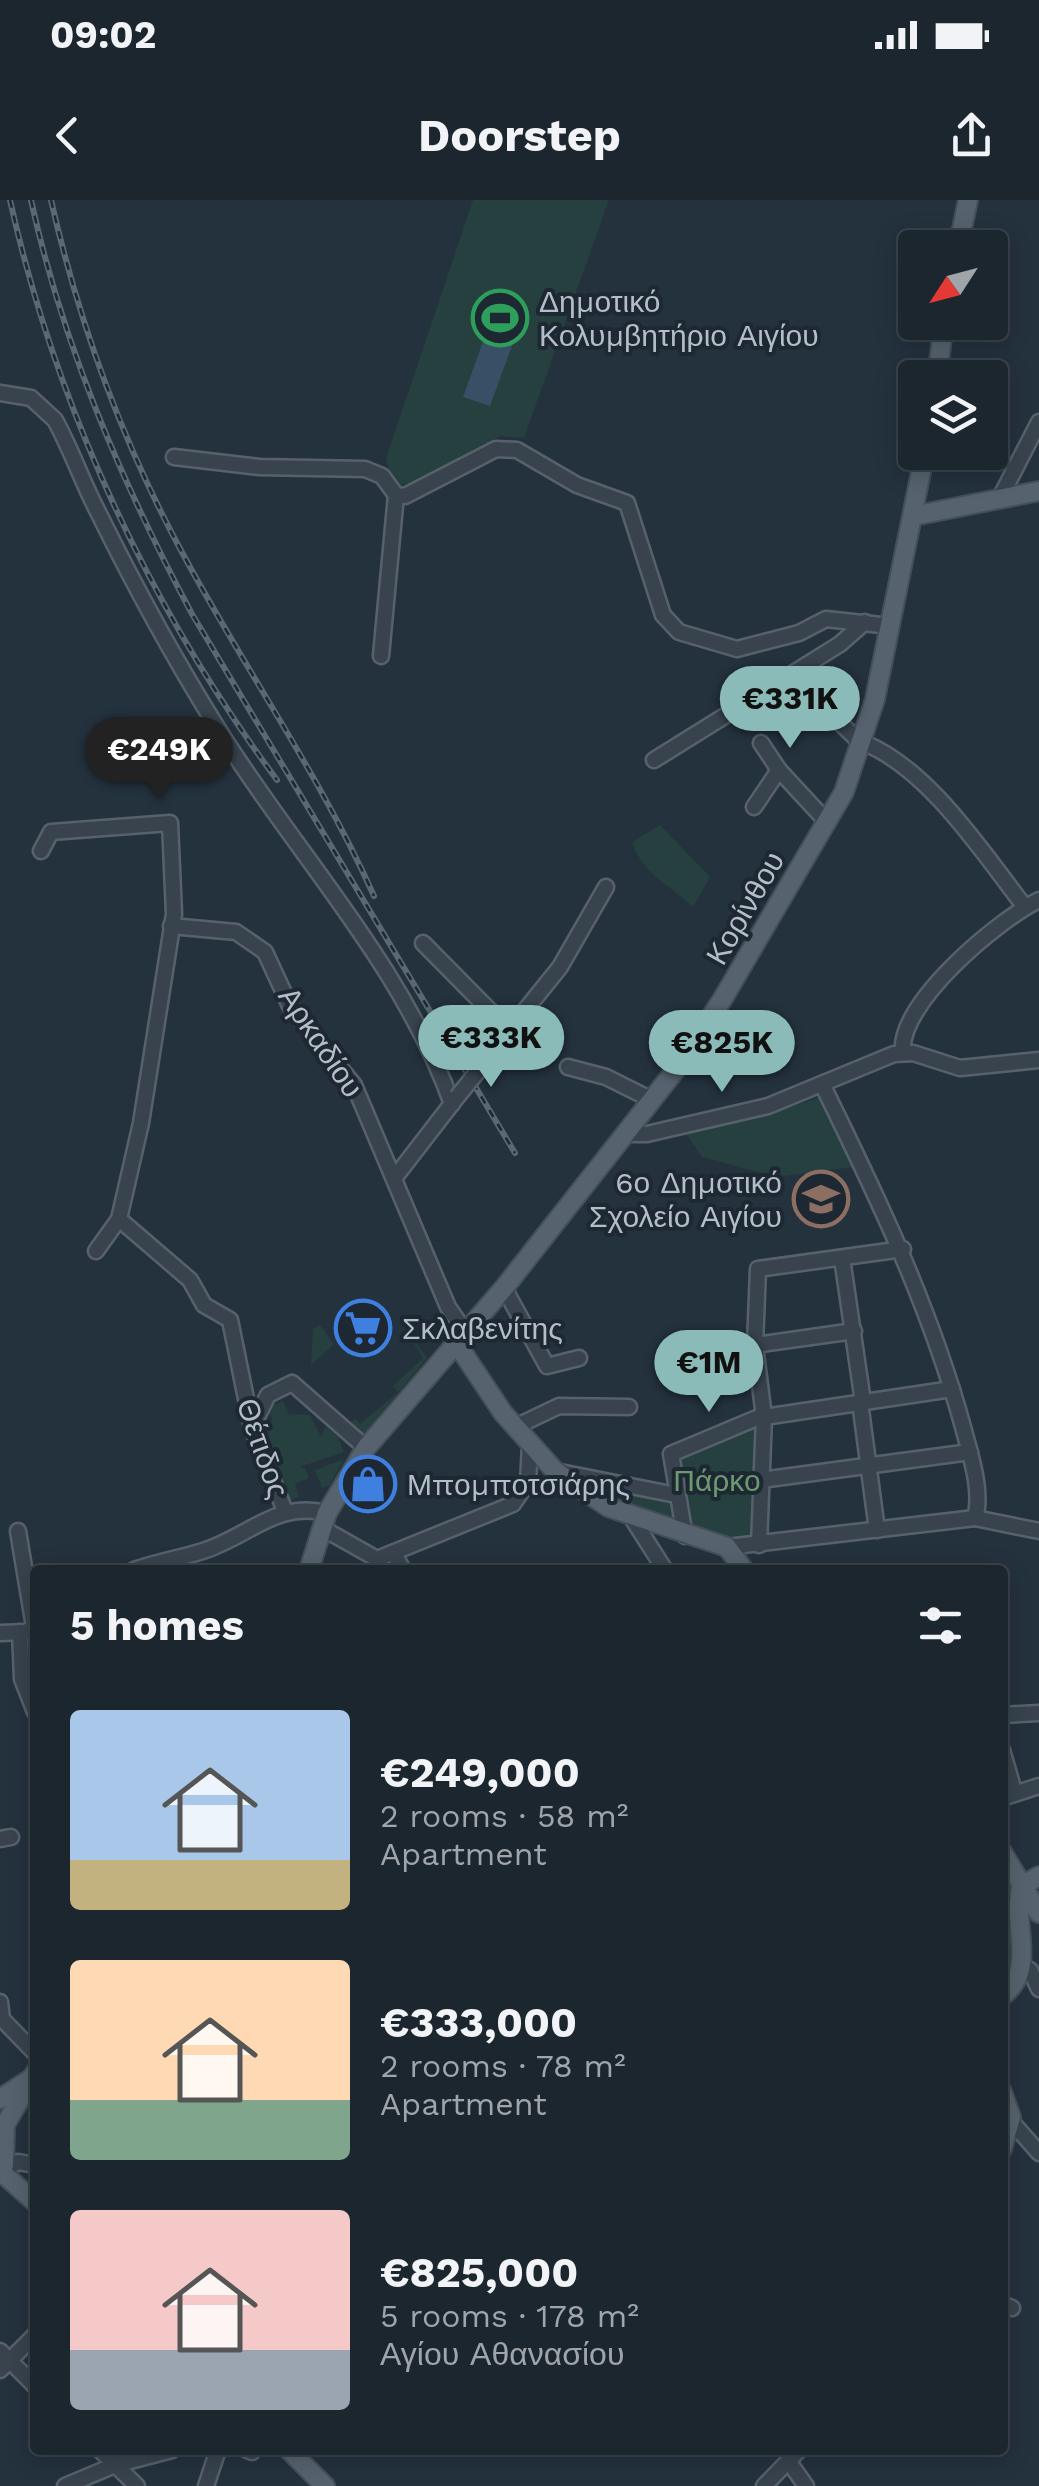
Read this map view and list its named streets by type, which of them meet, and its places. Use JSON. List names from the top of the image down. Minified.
{"streets":{"main road":["Κορίνθου"],"street":["Αρκαδίου","Θέτιδος"]},"crossings":[["Κορίνθου","Αρκαδίου"]],"parks":["Πάρκο"],"places":{"sports":["Δημοτικό Κολυμβητήριο Αιγίου"],"school or university":["6ο Δημοτικό Σχολείο Αιγίου"],"supermarket":["Σκλαβενίτης"],"shop":["Μπομποτσιάρης"]},"north":"bottom left","page":{"status":"09:02","header":"Doorstep","price":["€331K","€249K","€333K","€825K","€1M"],"heading":"5 homes","list":[{"name":"€249,000","note":"2 rooms · 58 m² · Apartment"},{"name":"€333,000","note":"2 rooms · 78 m² · Apartment"},{"name":"€825,000","note":"5 rooms · 178 m² · Αγίου Αθανασίου"}]}}
